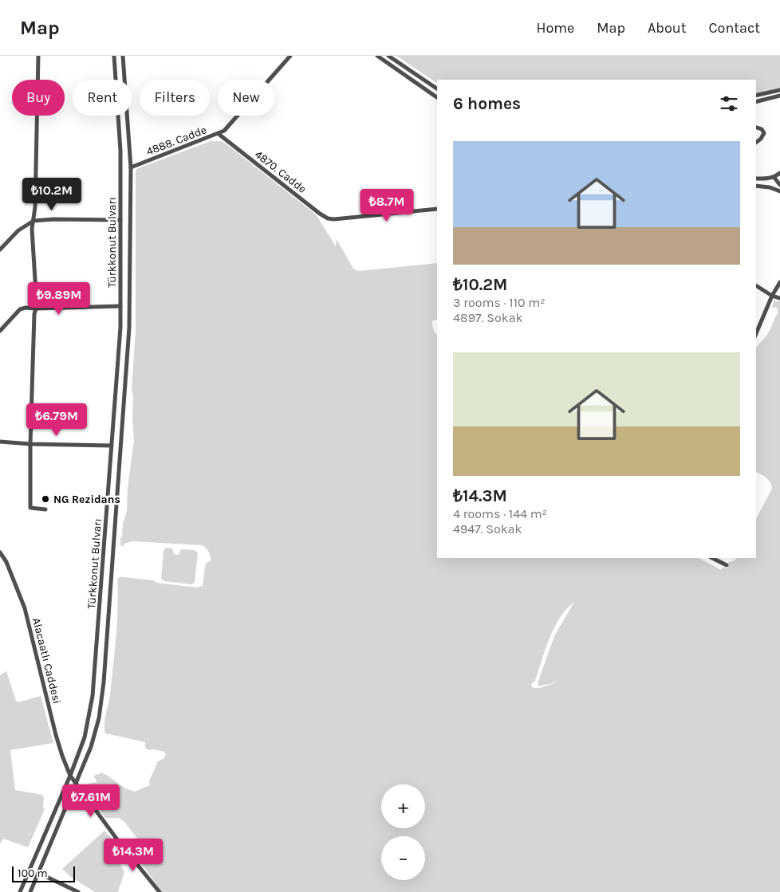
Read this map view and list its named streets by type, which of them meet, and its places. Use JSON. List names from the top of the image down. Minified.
{"streets":{"street":["4888. Cadde","4870. Cadde","Türkkonut Bulvarı","Alacaatlı Caddesi"]},"crossings":[["4888. Cadde","4870. Cadde"],["4888. Cadde","Türkkonut Bulvarı"],["Türkkonut Bulvarı","Alacaatlı Caddesi"]],"places":["NG Rezidans"],"scale_bar":"100 m","page":{"header":"Map","nav":["Home","Map","About","Contact"],"chip":["Buy","Rent","Filters","New"],"heading":"6 homes","list":[{"name":"₺10.2M","note":"3 rooms · 110 m² · 4897. Sokak"},{"name":"₺14.3M","note":"4 rooms · 144 m² · 4947. Sokak"}],"price":["₺10.2M","₺8.7M","₺9.89M","₺6.79M","₺7.61M","₺14.3M"],"map_buttons":["+","−"],"scale":"100 m"}}
